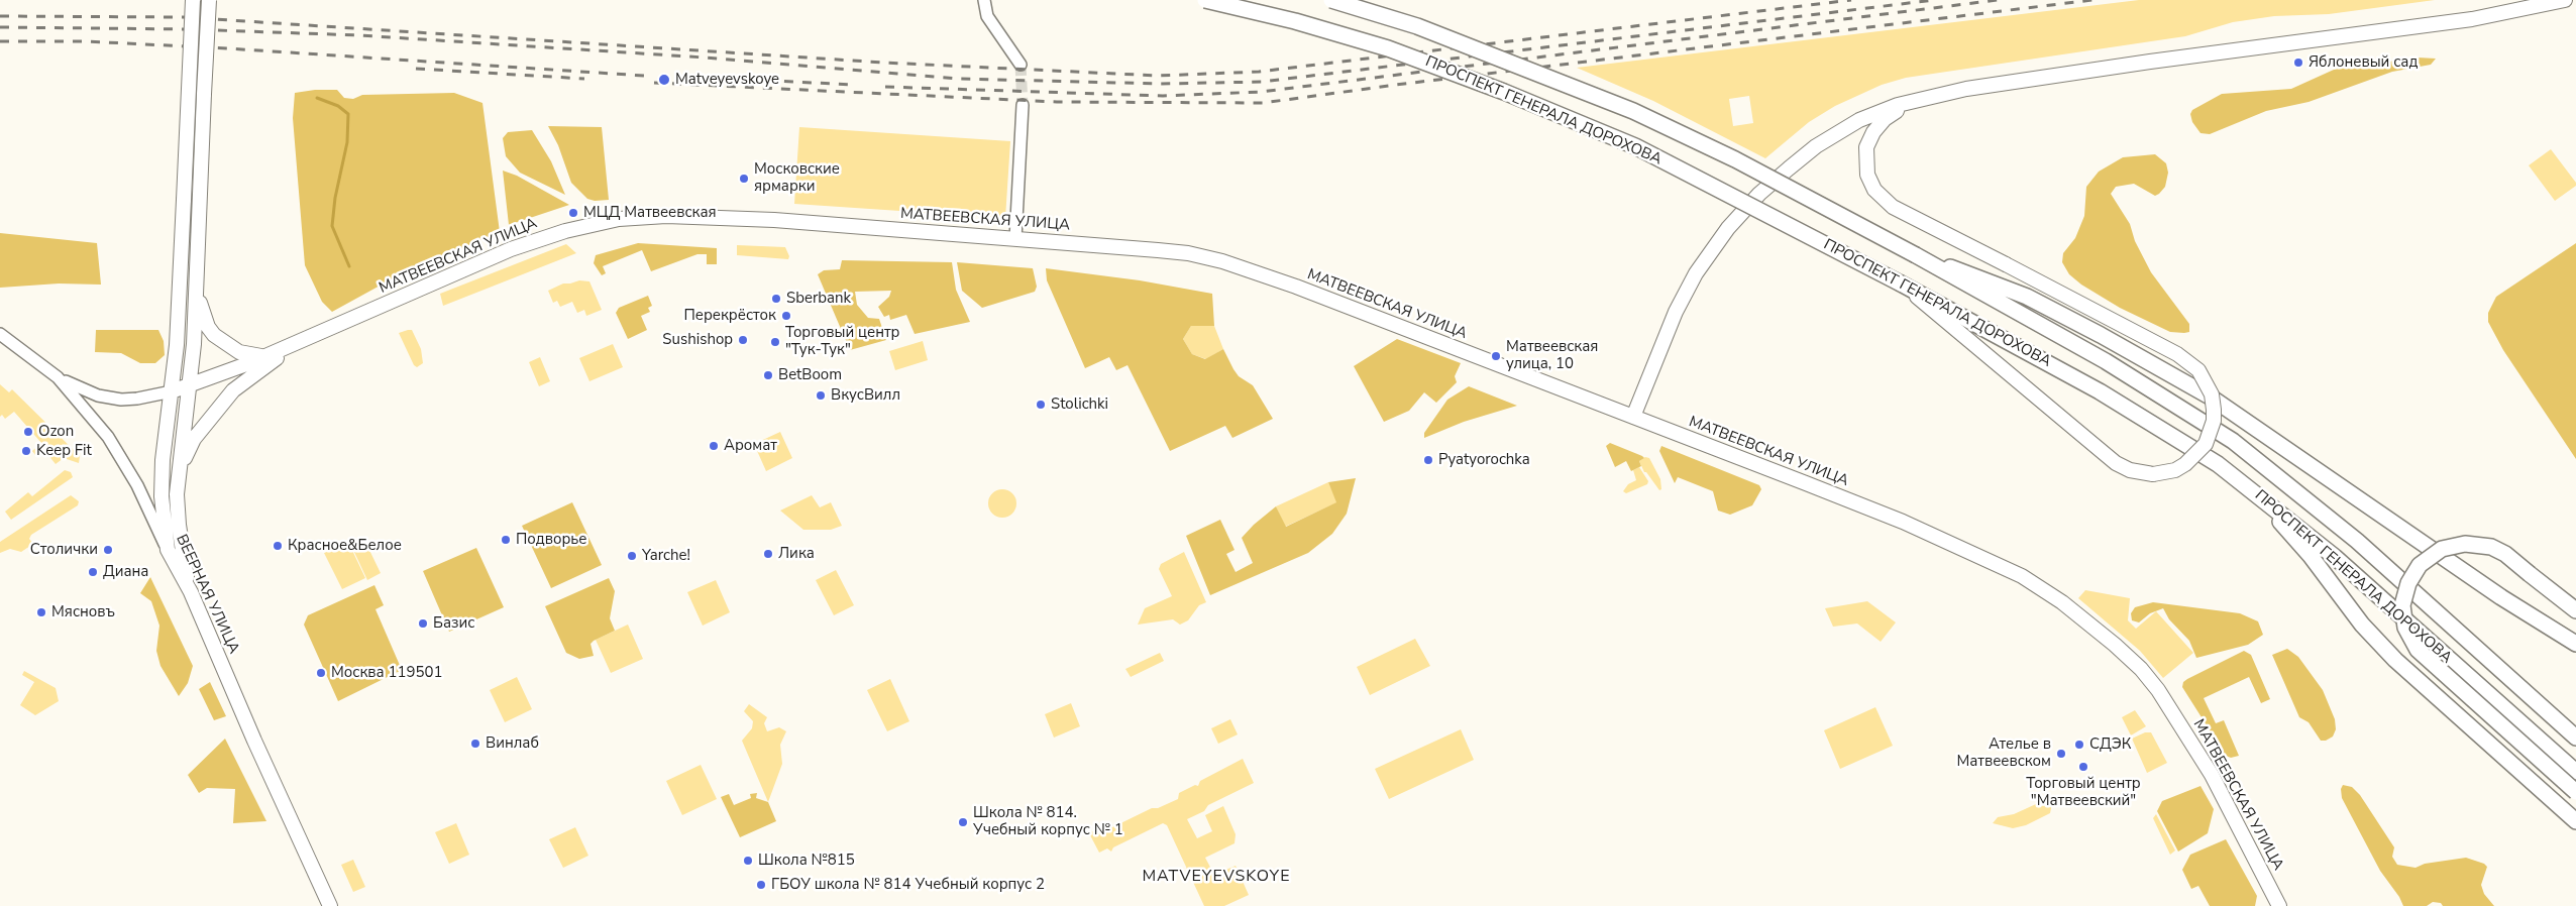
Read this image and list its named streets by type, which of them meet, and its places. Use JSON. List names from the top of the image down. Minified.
{"streets":{"main road":["ПРОСПЕКТ ГЕНЕРАЛА ДОРОХОВА"],"street":["МАТВЕЕВСКАЯ УЛИЦА","ВЕЕРНАЯ УЛИЦА"]},"districts":["MATVEYEVSKOYE"],"places":["Яблоневый сад","Matveyevskoye","Московские ярмарки","МЦД Матвеевская","Sberbank","Перекрёсток","Sushishop","Торговый центр \"Тук-Тук\"","Матвеевская улица, 10","BetBoom","ВкусВилл","Stolichki","Ozon","Аромат","Keep Fit","Pyatyorochka","Подворье","Красное&Белое","Столички","Лика","Yarche!","Диана","Мясновъ","Базис","Москва 119501","Винлаб","СДЭК","Ателье в Матвеевском","Торговый центр \"Матвеевский\"","Школа № 814. Учебный корпус № 1","Школа №815","ГБОУ школа № 814 Учебный корпус 2"]}
